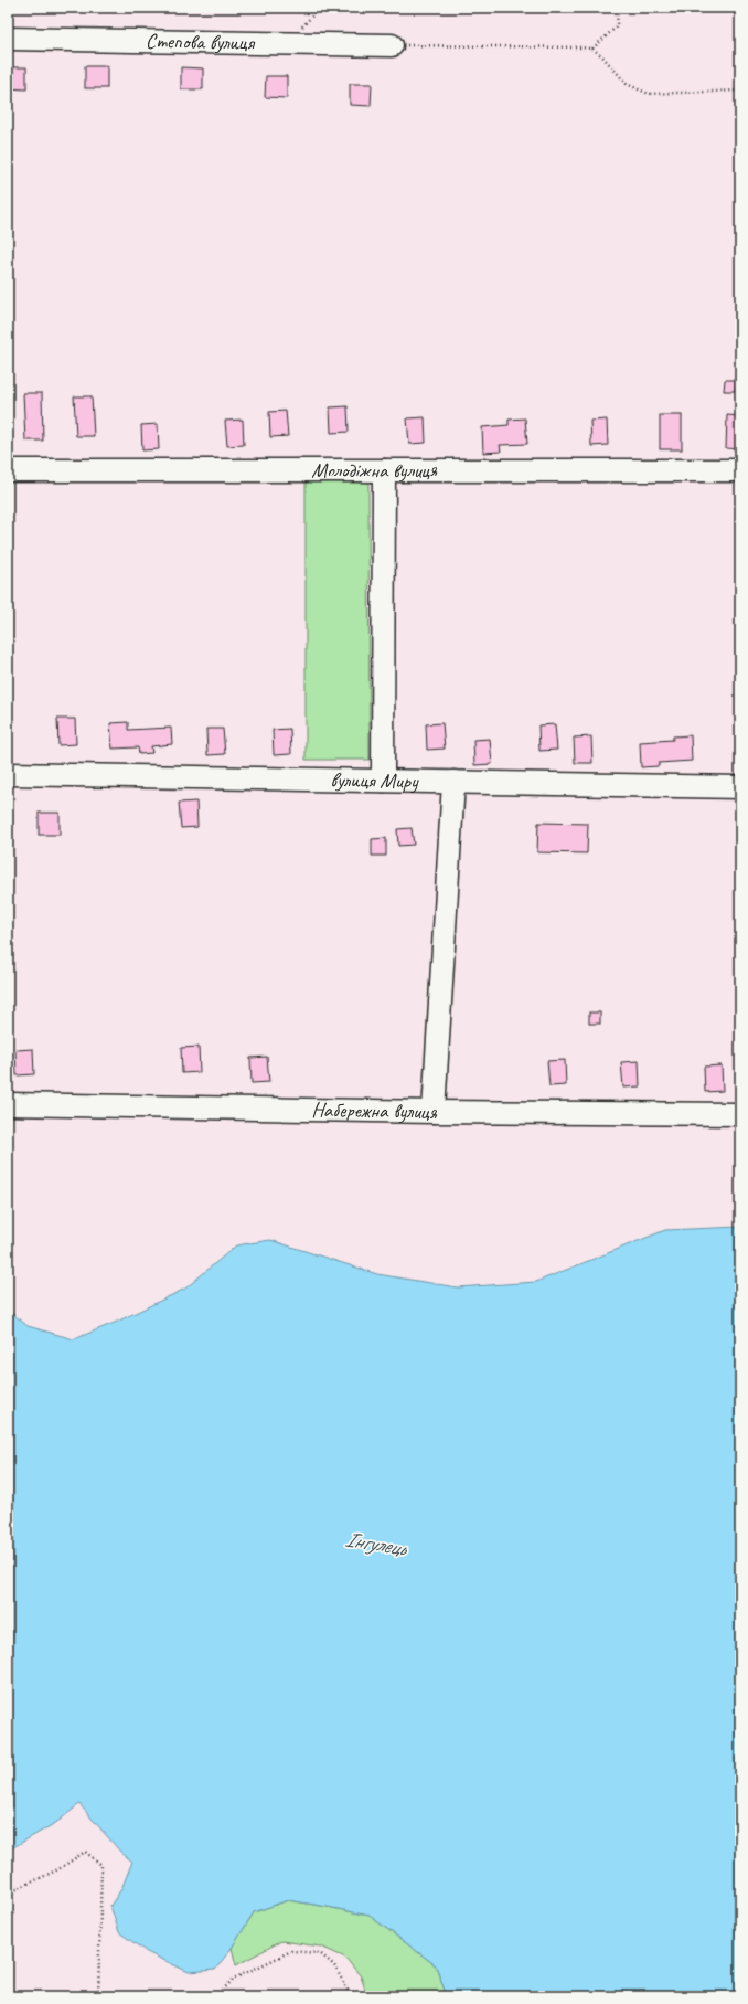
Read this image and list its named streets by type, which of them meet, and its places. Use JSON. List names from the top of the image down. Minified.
{"streets":{"street":["Степова вулиця","Молодіжна вулиця","вулиця Миру","Набережна вулиця"]},"water":["Інгулець"]}
